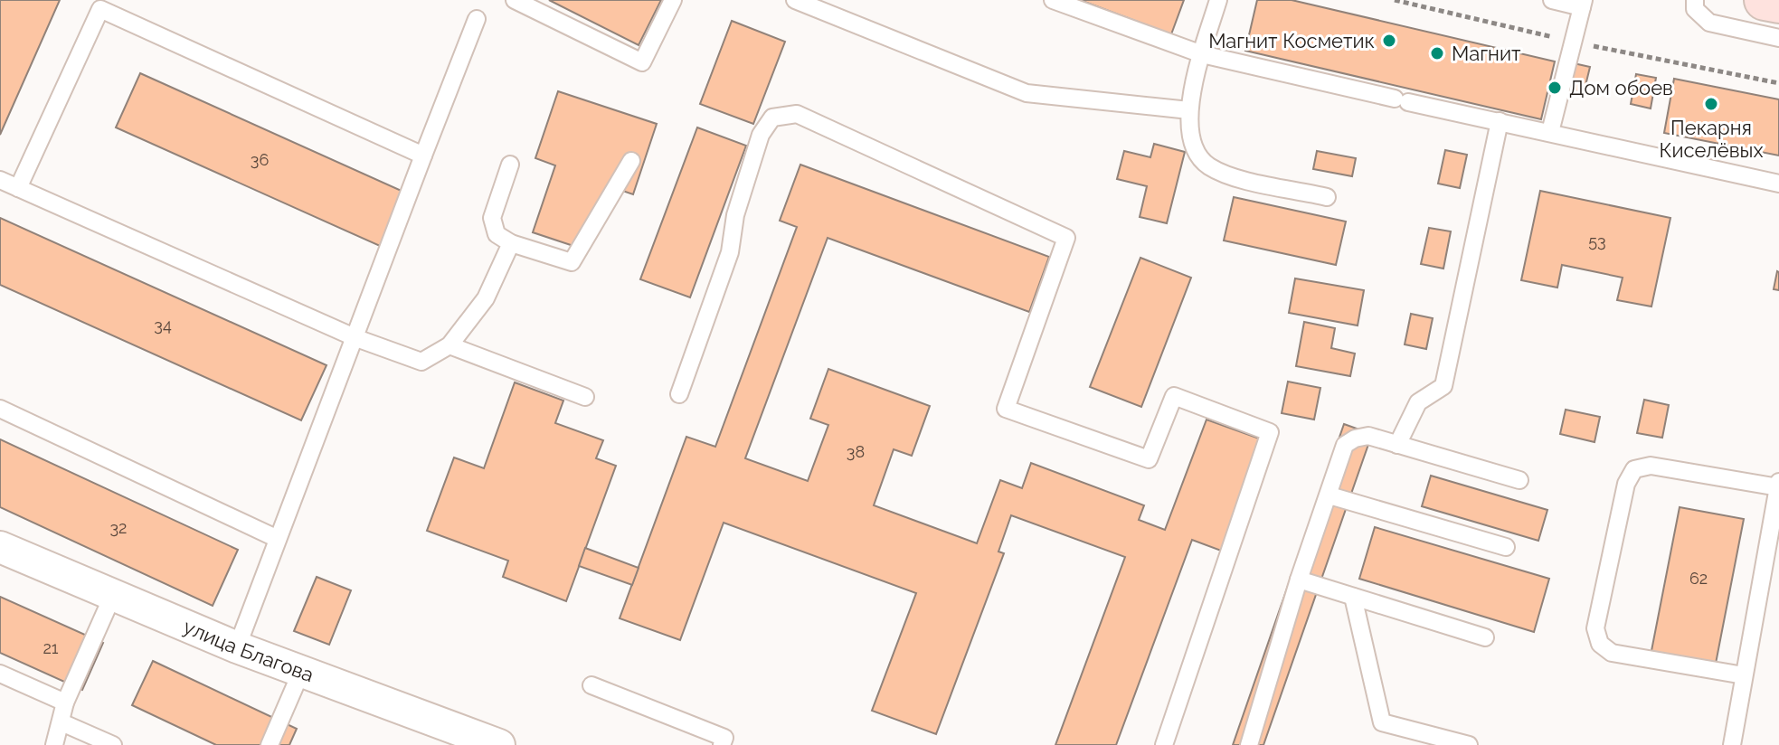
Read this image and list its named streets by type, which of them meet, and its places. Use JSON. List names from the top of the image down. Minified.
{"streets":{"street":["улица Благова"]},"places":["Магнит Косметик","Магнит","Дом обоев","Пекарня Киселёвых"],"house_numbers":["36","53","34","38","32","62","21"]}
